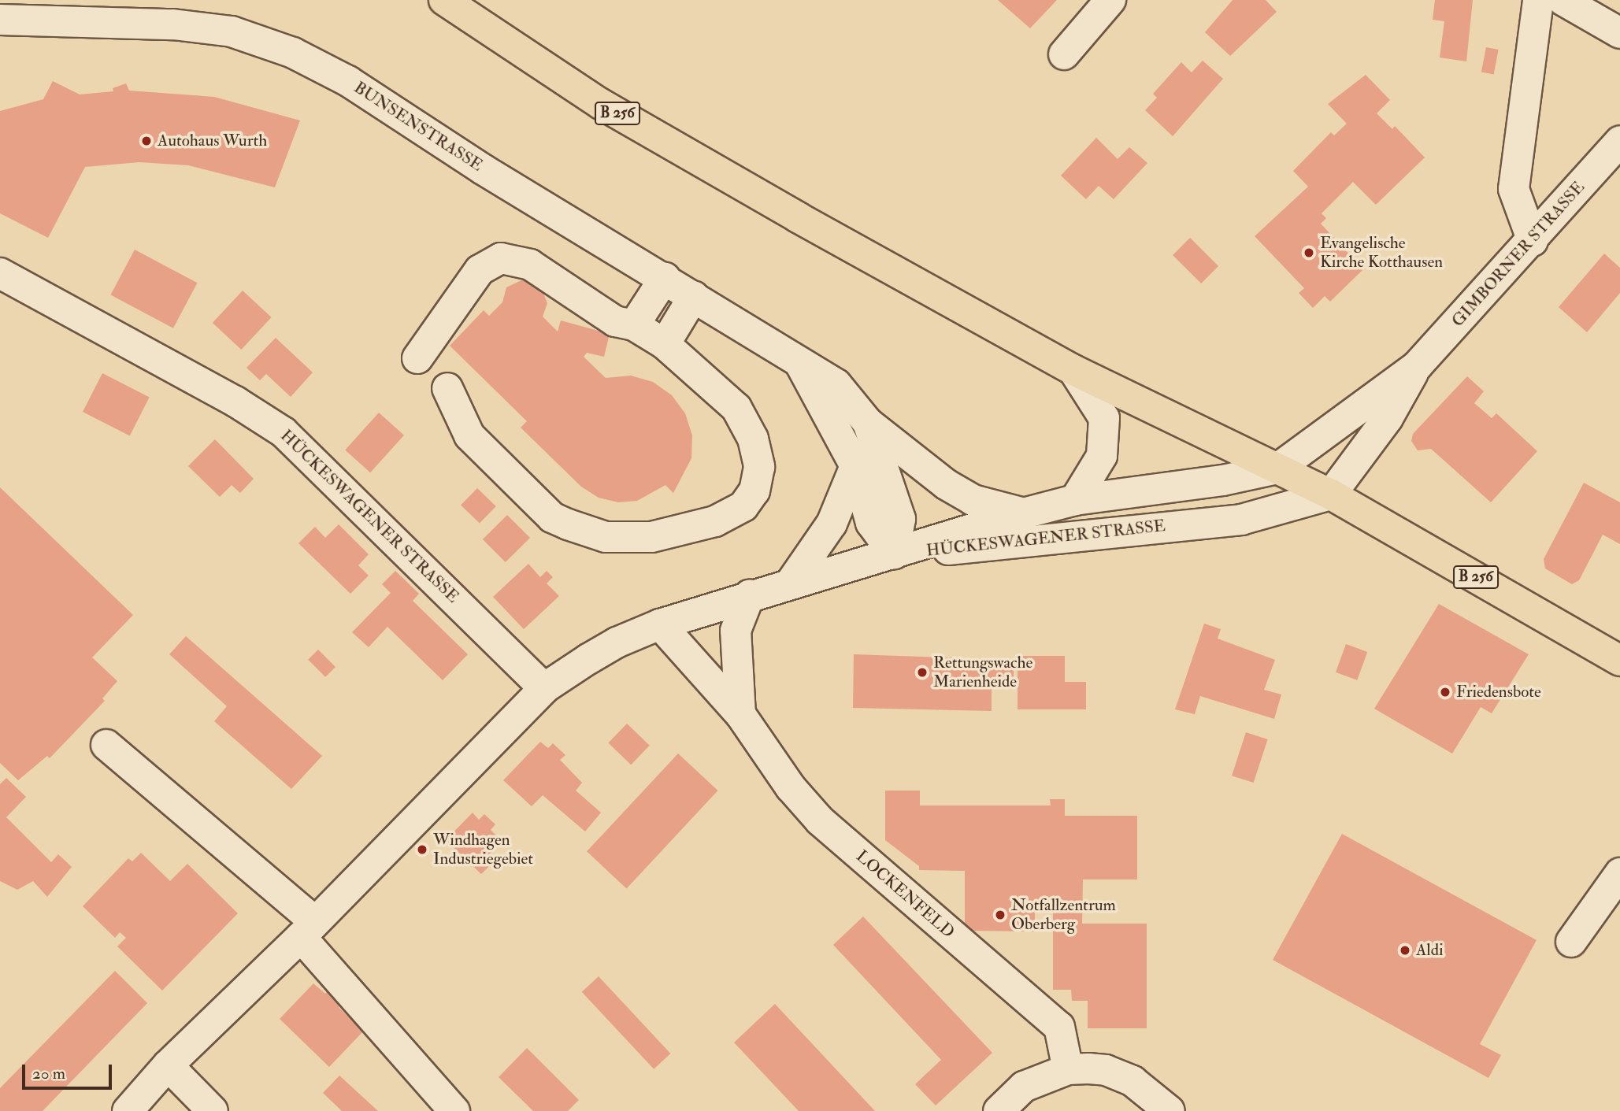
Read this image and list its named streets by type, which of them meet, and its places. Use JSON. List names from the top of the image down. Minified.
{"streets":{"main road":["B 256"],"street":["BUNSENSTRASSE","GIMBORNER STRASSE","HÜCKESWAGENER STRASSE","LOCKENFELD"]},"crossings":[["B 256","GIMBORNER STRASSE"],["B 256","HÜCKESWAGENER STRASSE"],["BUNSENSTRASSE","HÜCKESWAGENER STRASSE"],["GIMBORNER STRASSE","HÜCKESWAGENER STRASSE"],["HÜCKESWAGENER STRASSE","LOCKENFELD"]],"places":["Autohaus Wurth","Evangelische Kirche Kotthausen","Rettungswache Marienheide","Friedensbote","Windhagen Industriegebiet","Notfallzentrum Oberberg","Aldi"],"scale_bar":"20 m"}
